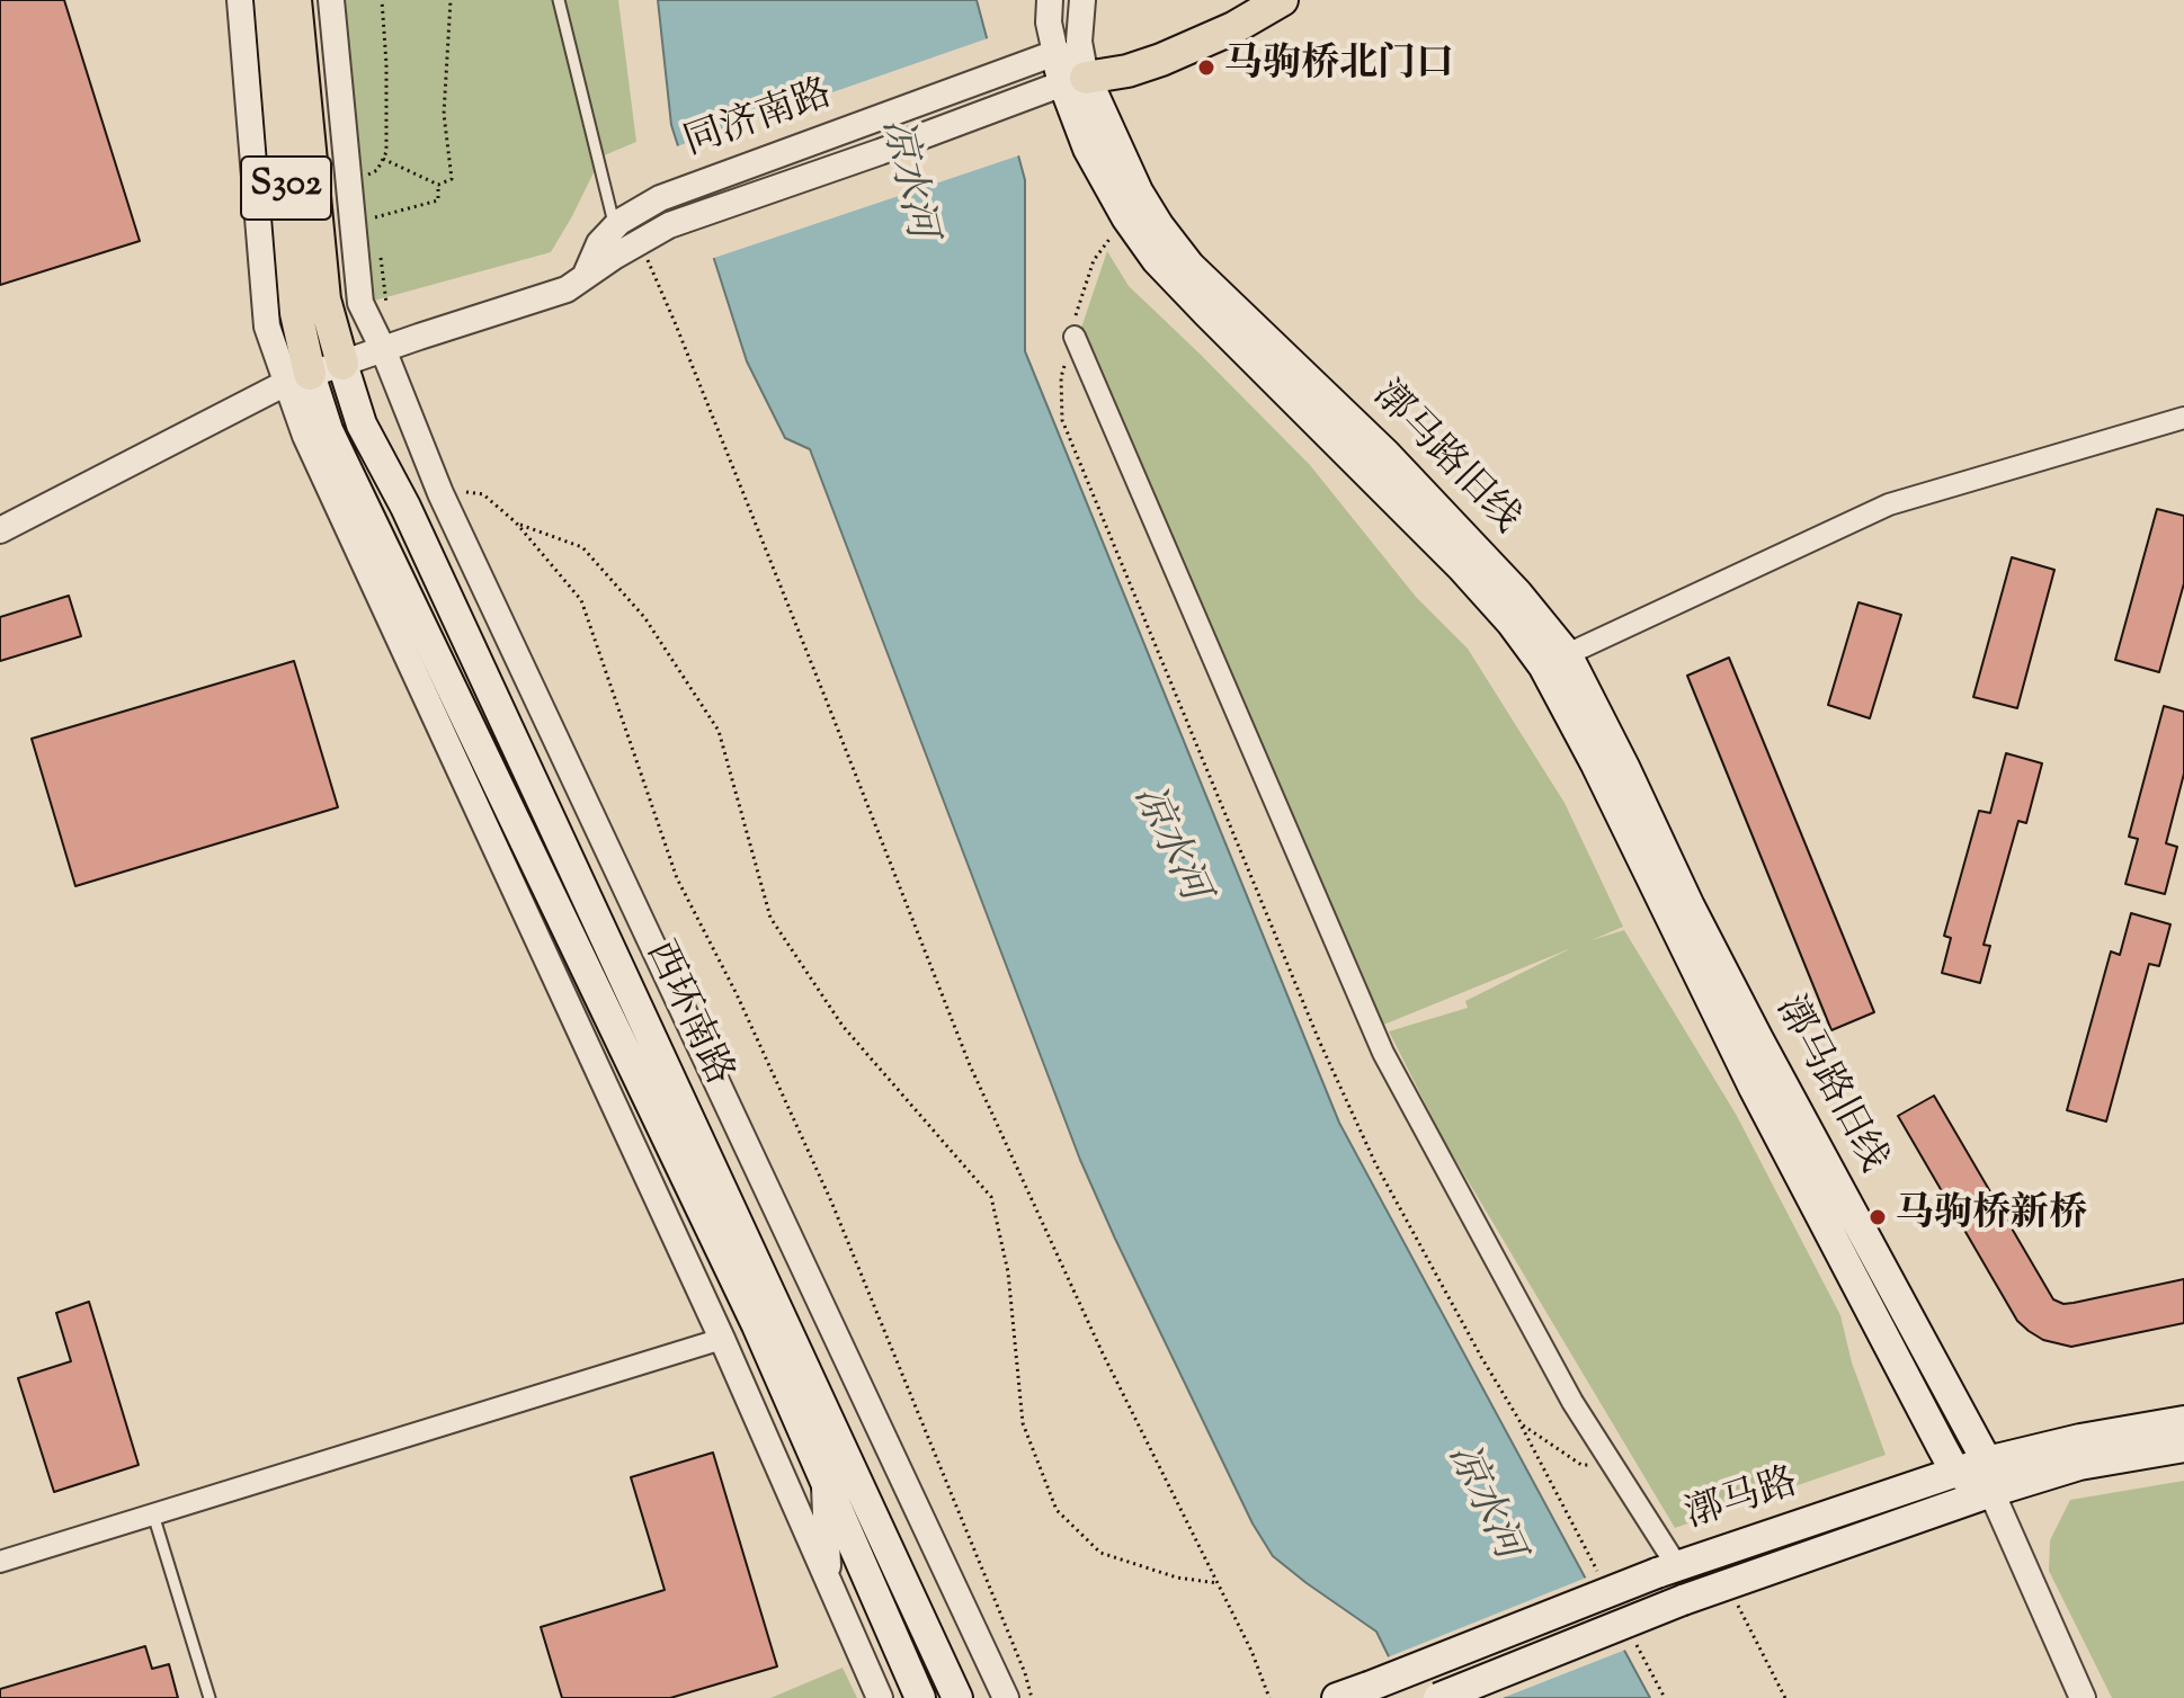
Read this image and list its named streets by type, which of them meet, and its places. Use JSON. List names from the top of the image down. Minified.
{"streets":{"main road":["S302","漷马路旧线","西环南路","漷马路"],"street":["同济南路"]},"crossings":[["同济南路","S302"],["同济南路","漷马路旧线"],["同济南路","西环南路"],["S302","西环南路"],["漷马路旧线","漷马路"]],"water":["凉水河"],"places":["马驹桥北门口","马驹桥新桥"]}
